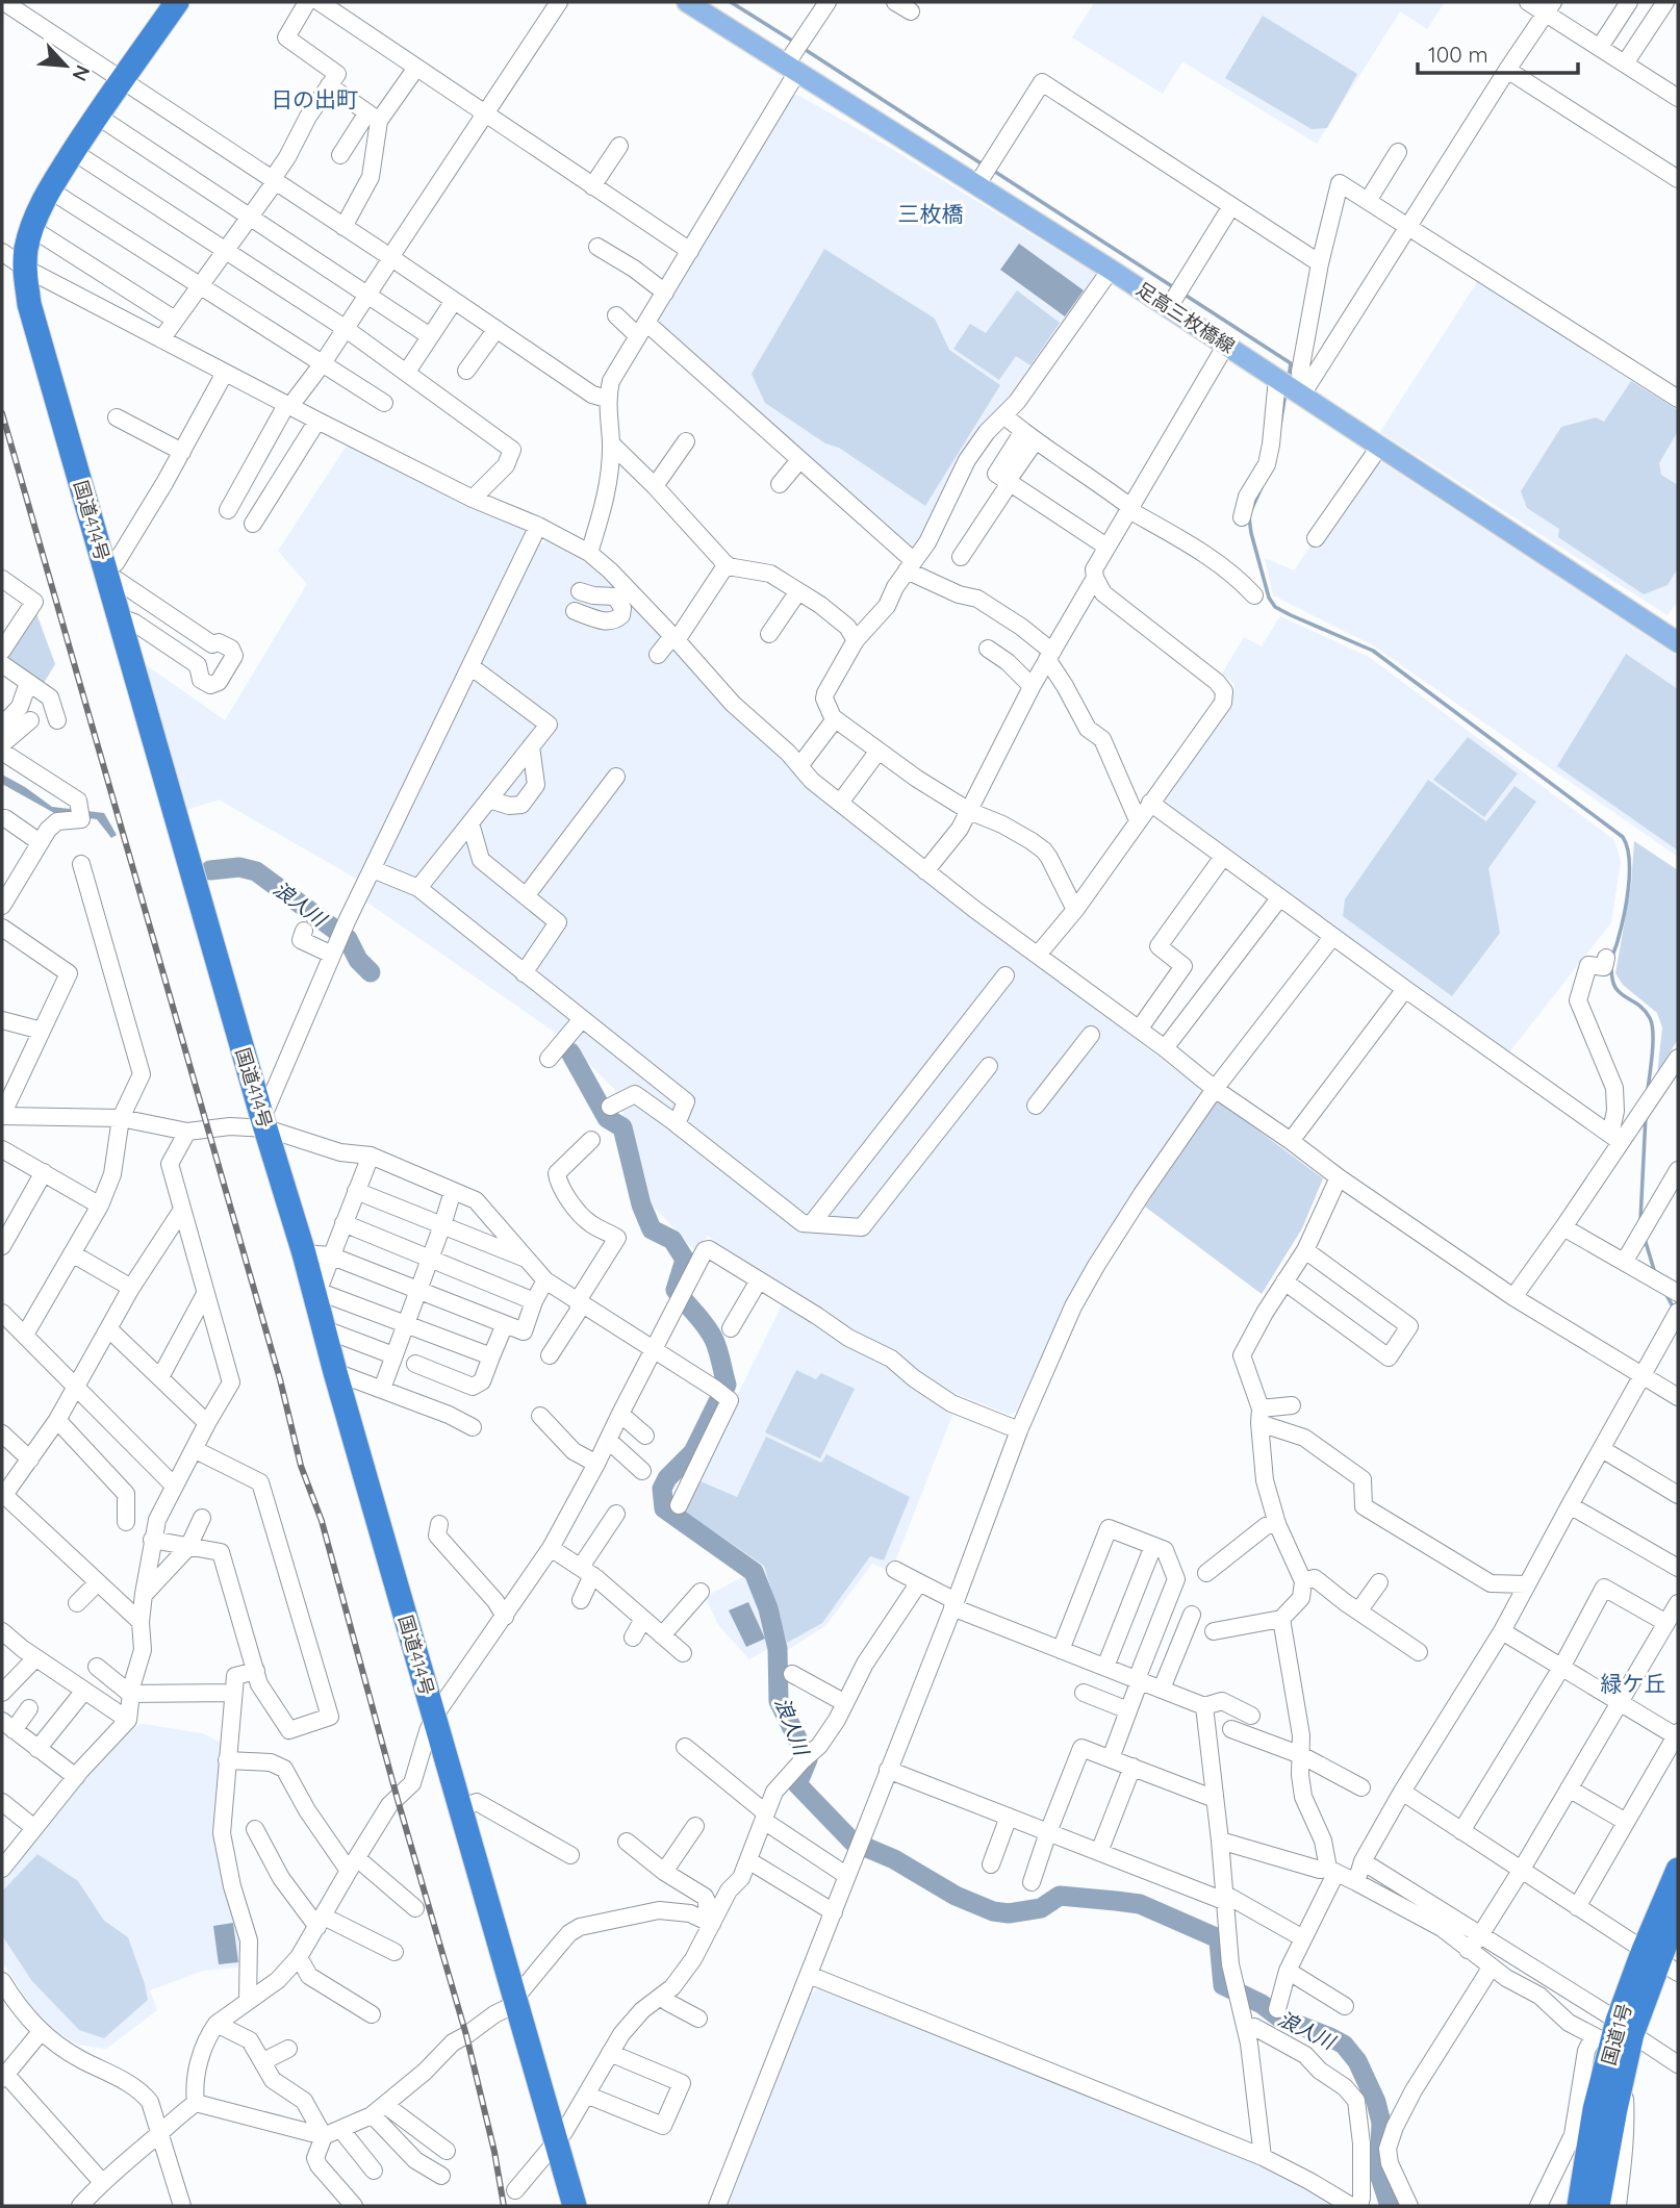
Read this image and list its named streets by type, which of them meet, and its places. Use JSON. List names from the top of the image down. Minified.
{"streets":{"highway":["国道414号","国道1号"],"main road":["足高三枚橋線"]},"districts":["日の出町","三枚橋","緑ケ丘"],"water":["浪人川"],"scale_bar":"100 m","north":"bottom right"}
